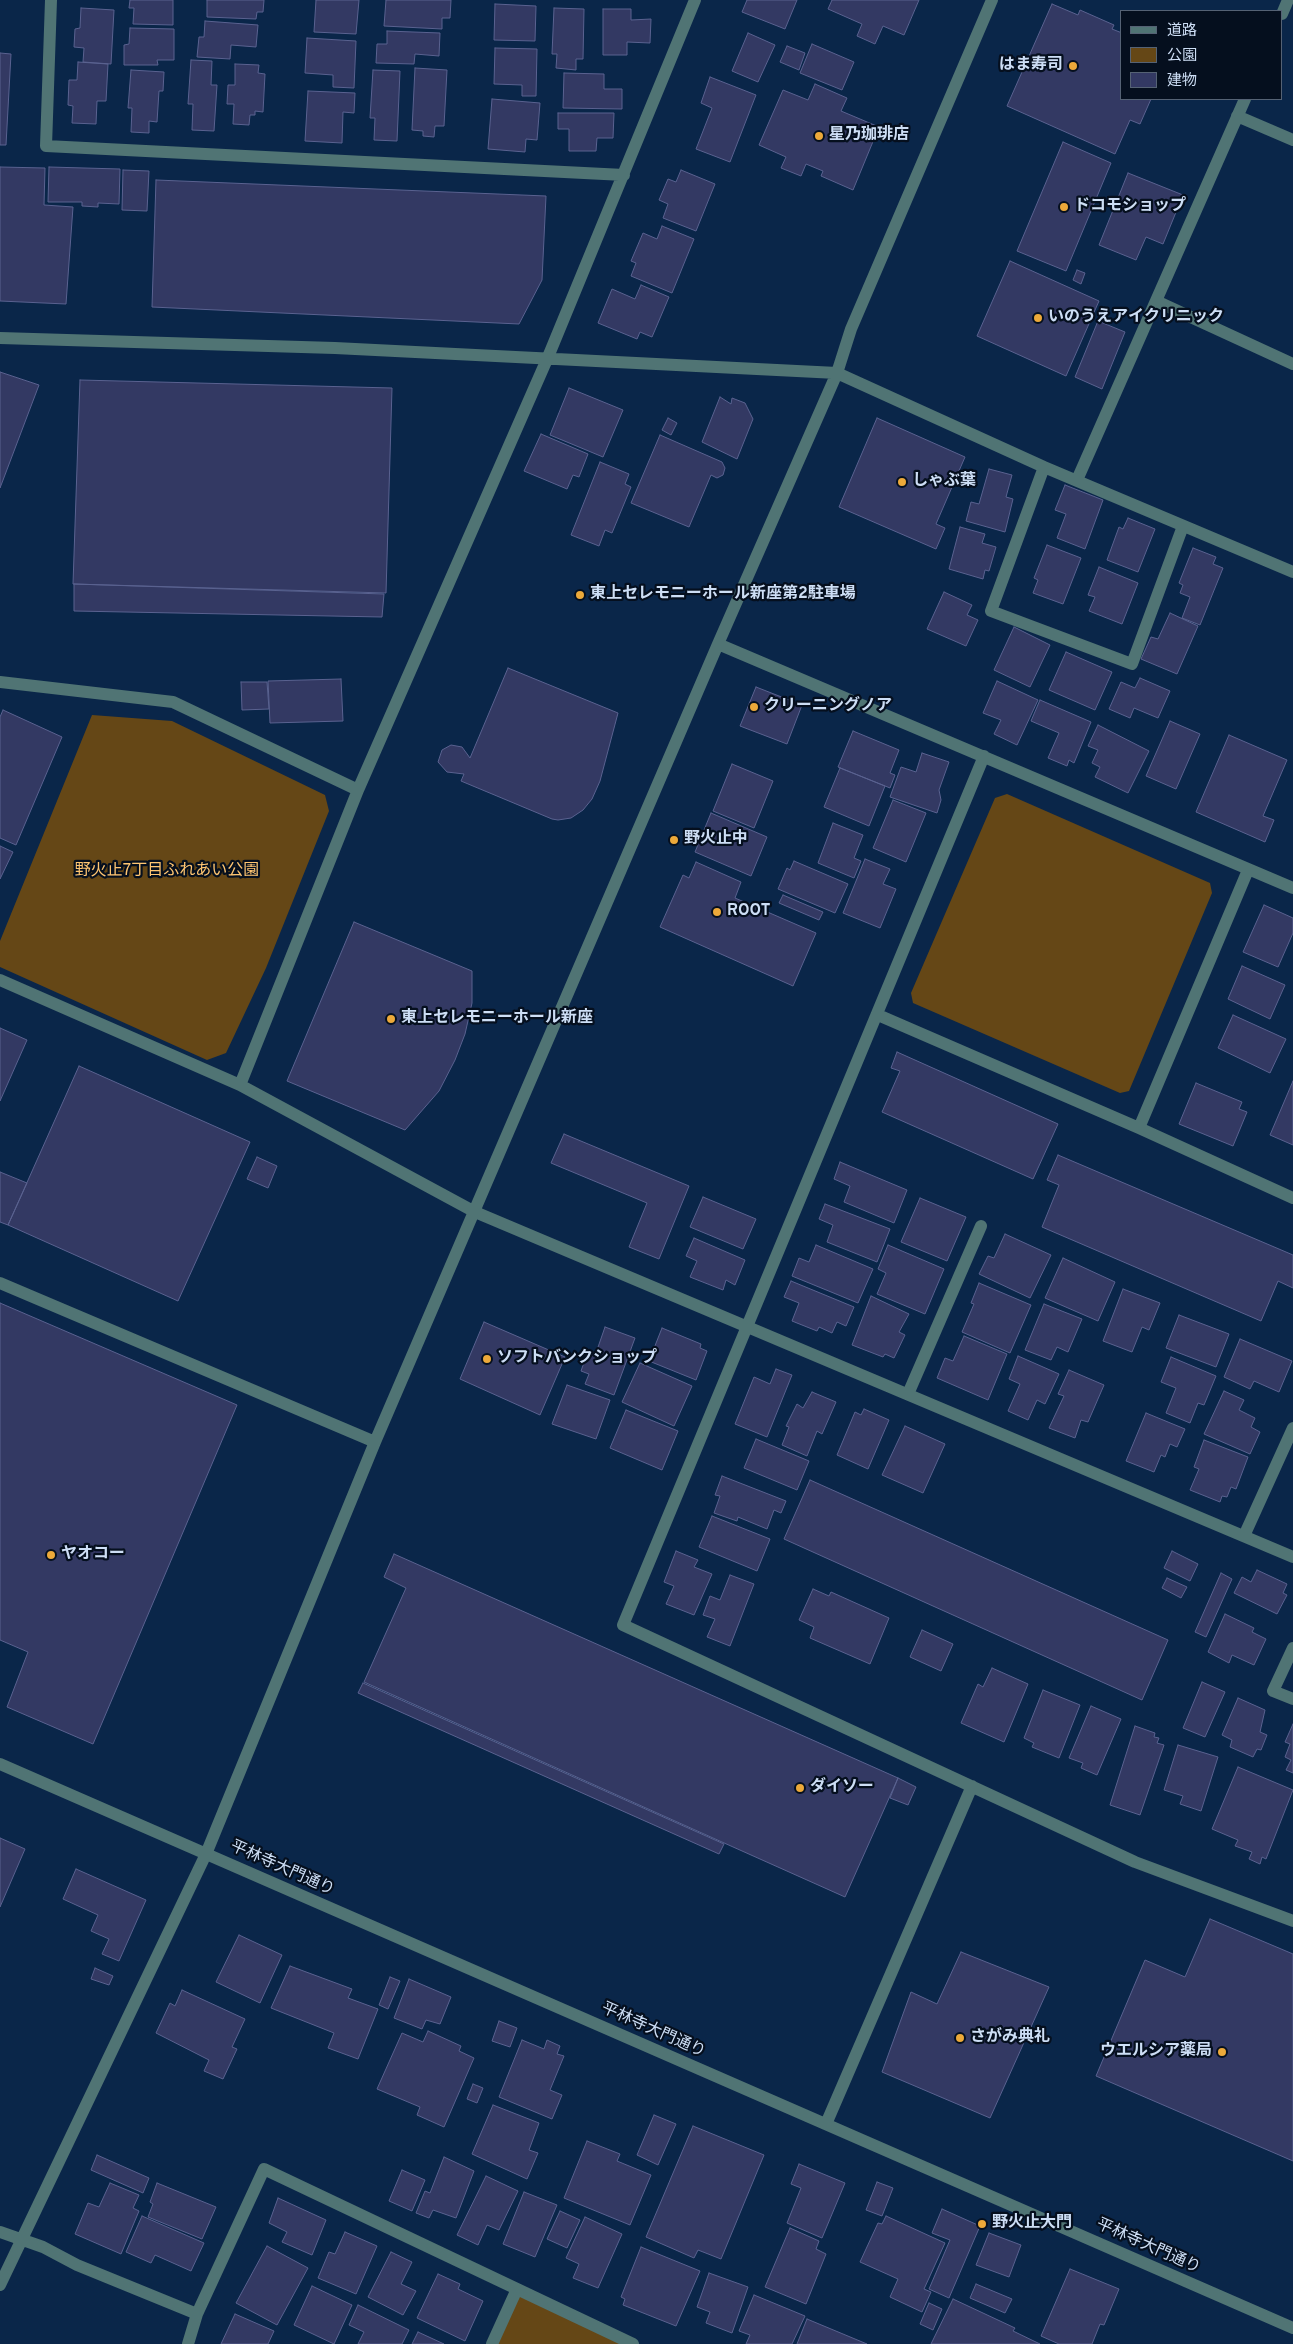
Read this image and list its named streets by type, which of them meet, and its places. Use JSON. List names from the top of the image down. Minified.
{"streets":{"street":["平林寺大門通り"]},"parks":["野火止7丁目ふれあい公園"],"places":["はま寿司","星乃珈琲店","ドコモショップ","いのうえアイクリニック","しゃぶ葉","東上セレモニーホール新座第2駐車場","クリーニングノア","野火止中","ROOT","東上セレモニーホール新座","ソフトバンクショップ","ヤオコー","ダイソー","さがみ典礼","ウエルシア薬局","野火止大門"],"legend":["道路","公園","建物"]}
